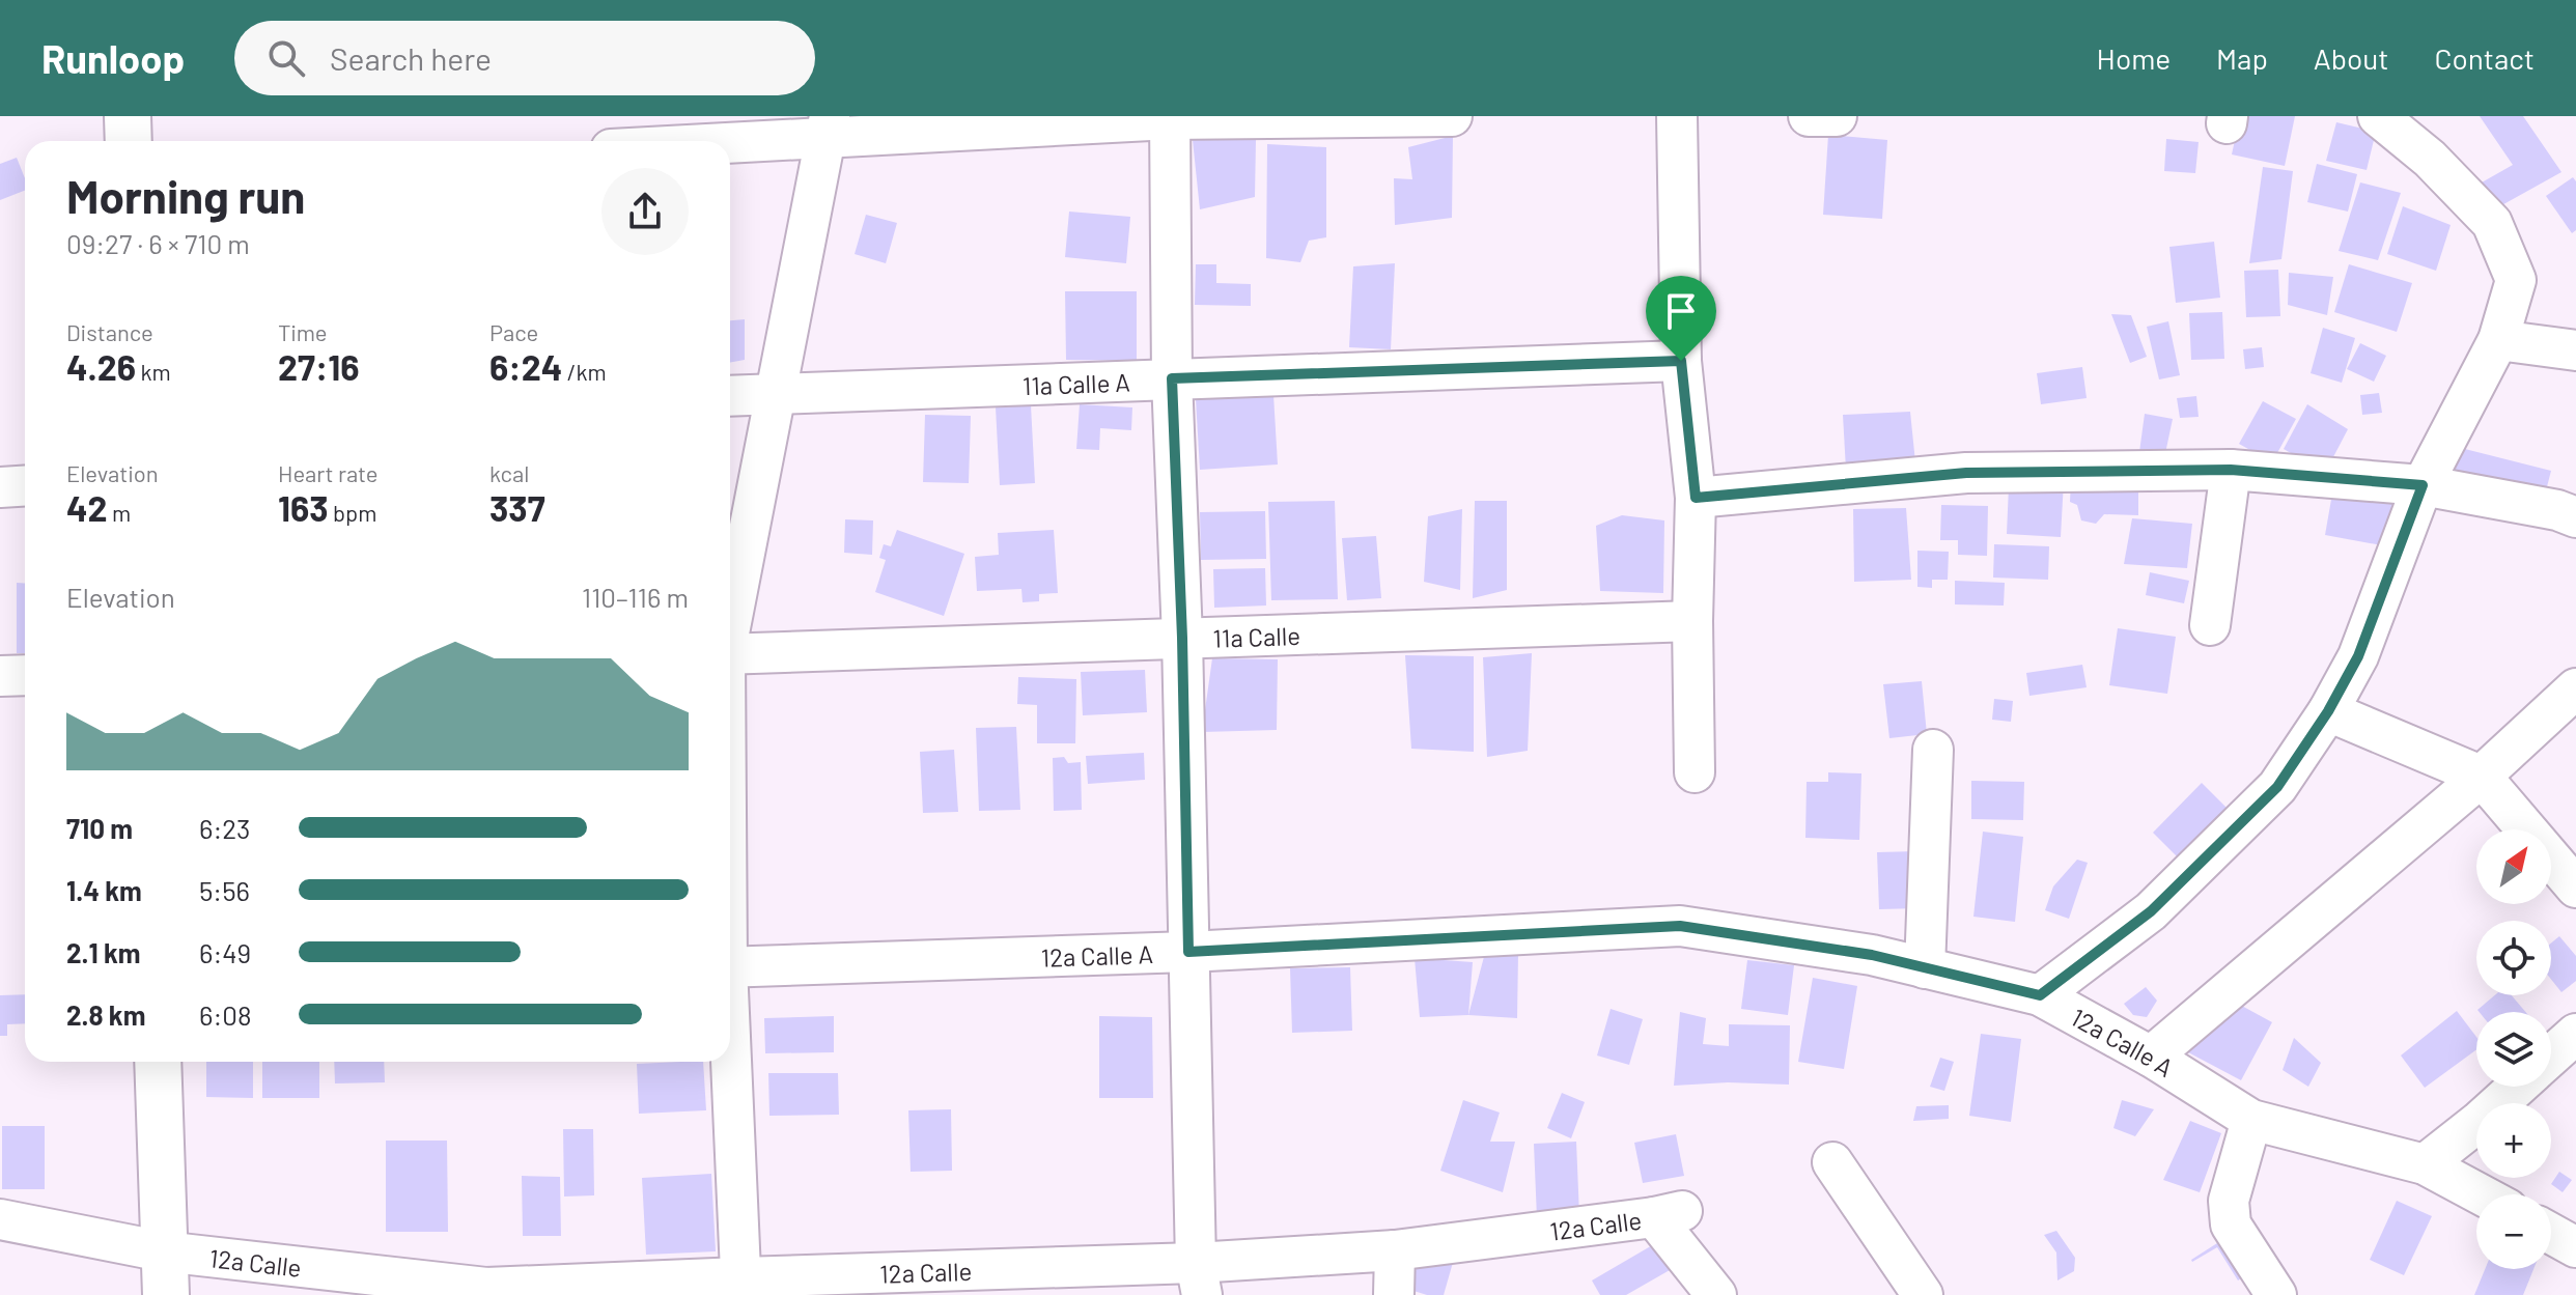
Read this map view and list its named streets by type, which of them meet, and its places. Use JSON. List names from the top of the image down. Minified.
{"streets":{"street":["11a Calle A","11a Calle","12a Calle A","12a Calle"]},"north":"top right","page":{"header":"Runloop","search":"Search here","nav":["Home","Map","About","Contact"],"heading":["Morning run","09:27 · 6 × 710 m"],"stats":[["Distance","4.26 km"],["Time","27:16"],["Pace","6:24 /km"],["Elevation","42 m"],["Heart rate","163 bpm"],["kcal","337"]],"chart":["Elevation","110–116 m"],"list":[{"name":"710 m","note":"6:23"},{"name":"1.4 km","note":"5:56"},{"name":"2.1 km","note":"6:49"},{"name":"2.8 km","note":"6:08"}],"map_buttons":["+","−"]}}
